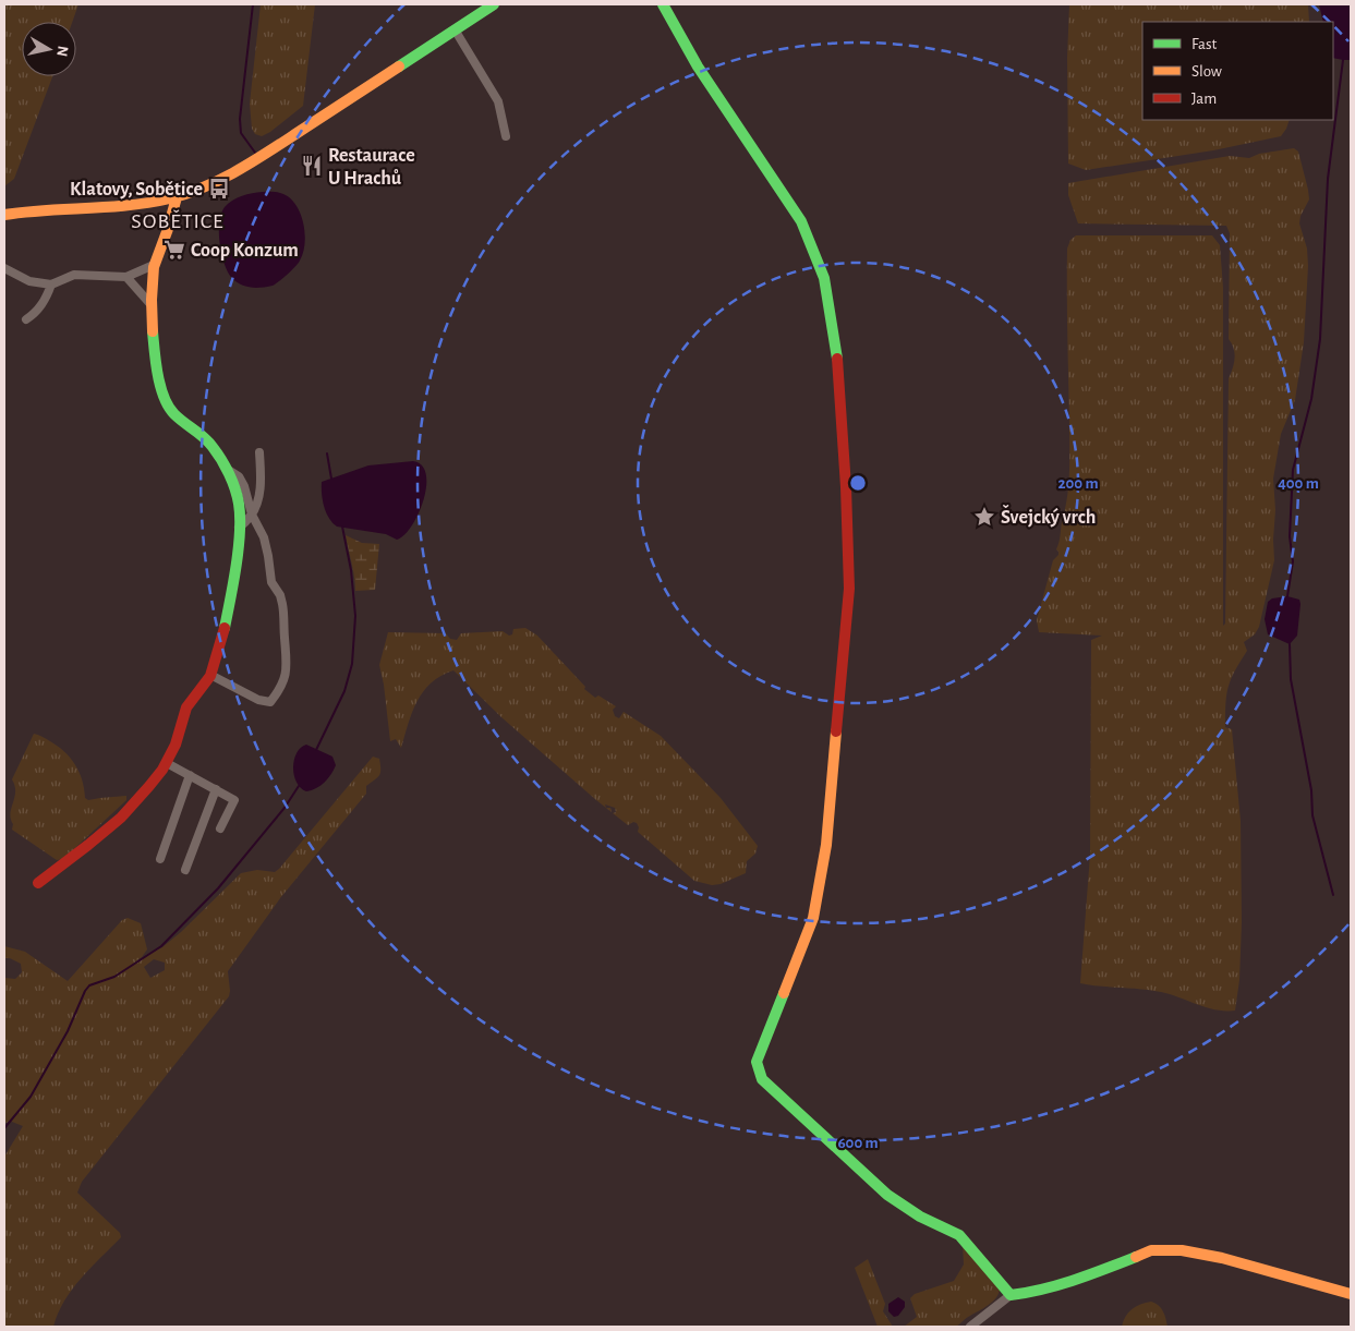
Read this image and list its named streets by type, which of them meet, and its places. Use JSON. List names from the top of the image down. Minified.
{"districts":["SOBĚTICE"],"places":{"restaurant":["Restaurace U Hrachů"],"bus stop":["Klatovy, Sobětice"],"supermarket":["Coop Konzum"],"place":["Švejcký vrch"]},"legend":["Fast","Slow","Jam"],"north":"right","rings":["200 m","400 m","600 m"]}
